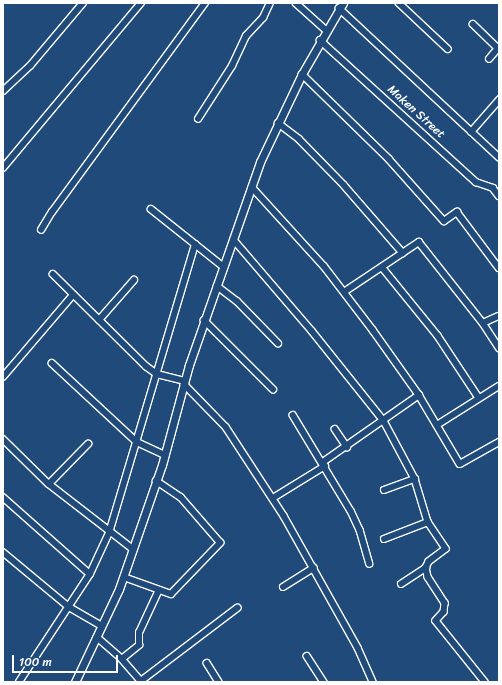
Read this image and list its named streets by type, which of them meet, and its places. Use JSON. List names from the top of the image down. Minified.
{"streets":{"street":["Maken Street"]},"scale_bar":"100 m"}
